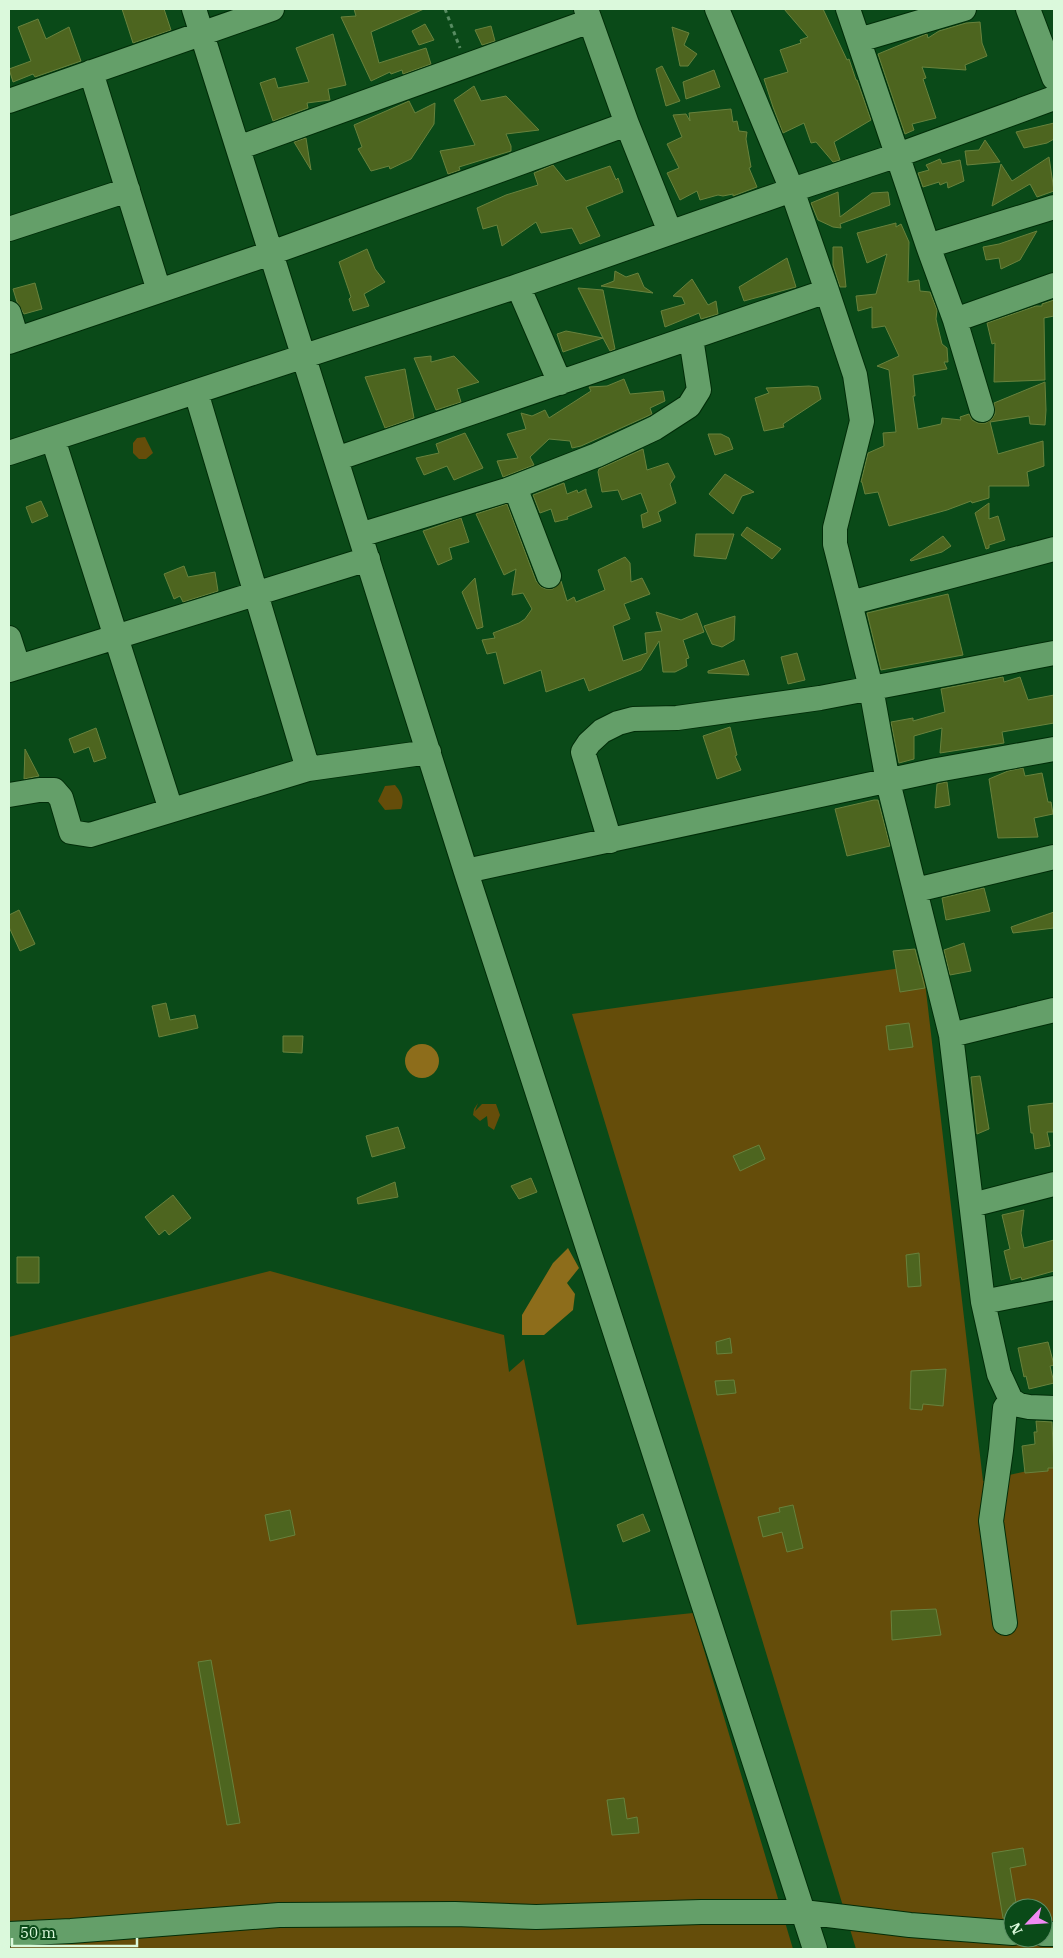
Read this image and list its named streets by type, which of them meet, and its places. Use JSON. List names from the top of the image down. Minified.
{"scale_bar":"50 m","north":"bottom left"}
